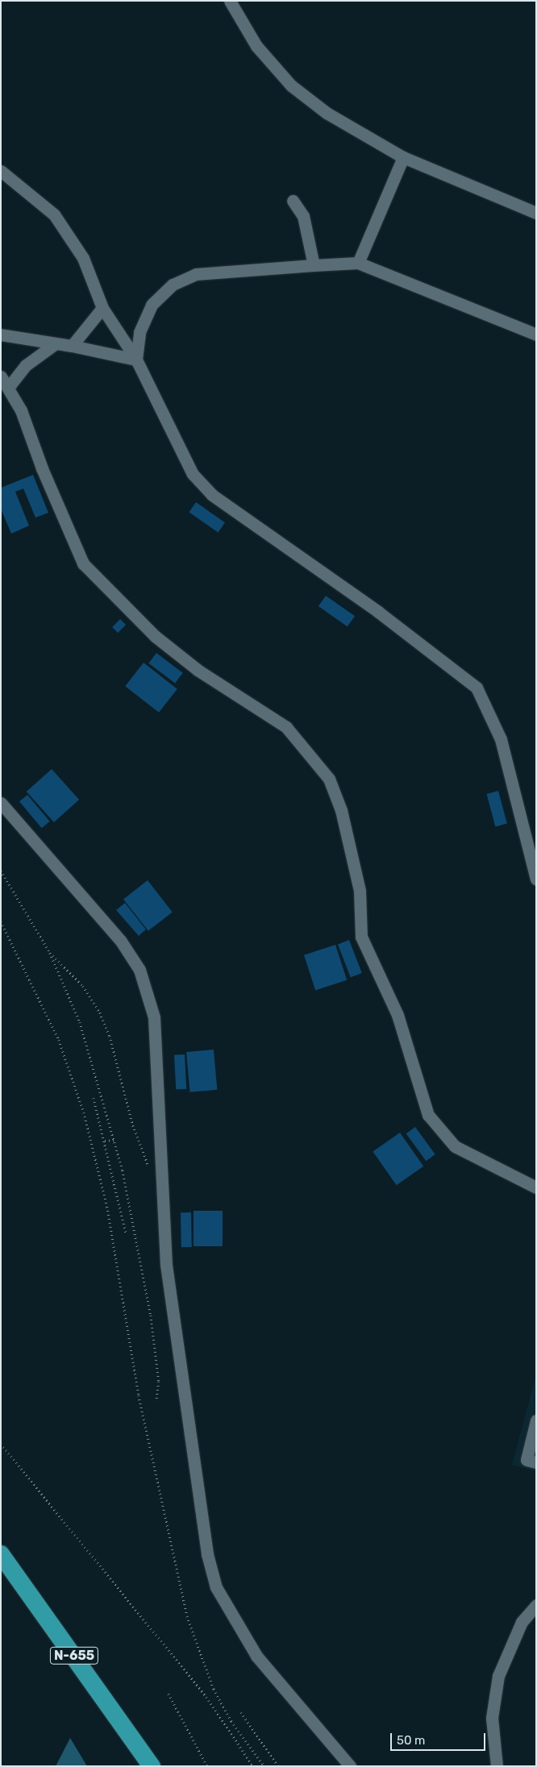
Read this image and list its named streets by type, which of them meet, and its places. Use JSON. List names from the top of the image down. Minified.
{"streets":{"highway":["N-655"]},"scale_bar":"50 m"}
